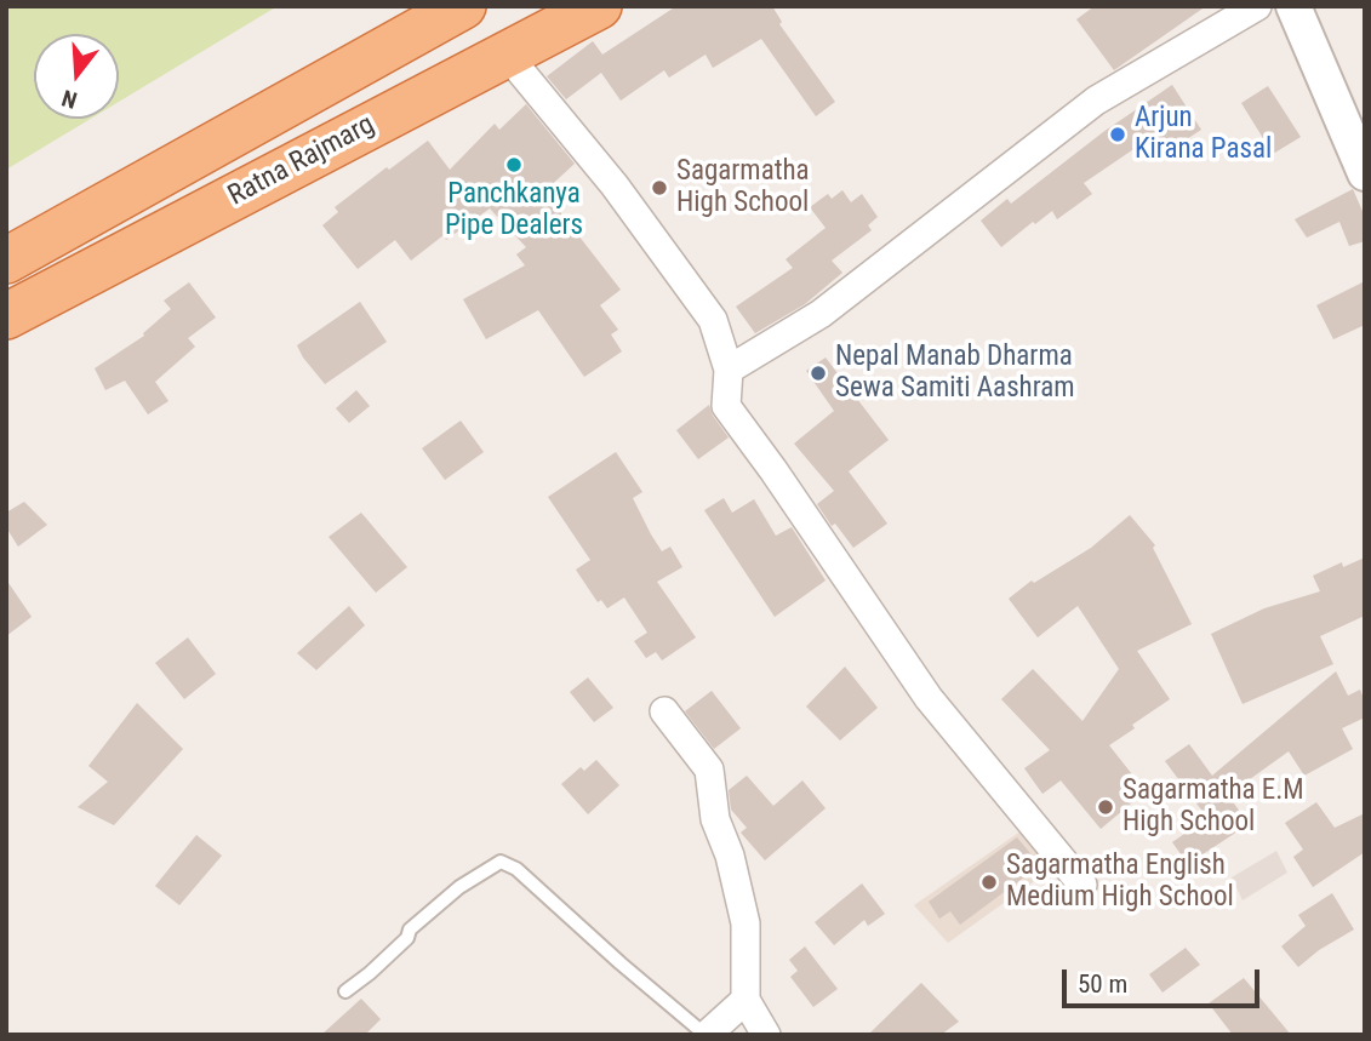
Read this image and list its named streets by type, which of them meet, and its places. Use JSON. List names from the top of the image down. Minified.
{"streets":{"highway":["Ratna Rajmarg"]},"places":["Arjun Kirana Pasal","Panchkanya Pipe Dealers","Sagarmatha High School","Nepal Manab Dharma Sewa Samiti Aashram","Sagarmatha E.M High School","Sagarmatha English Medium High School"],"scale_bar":"50 m","north":"bottom"}
